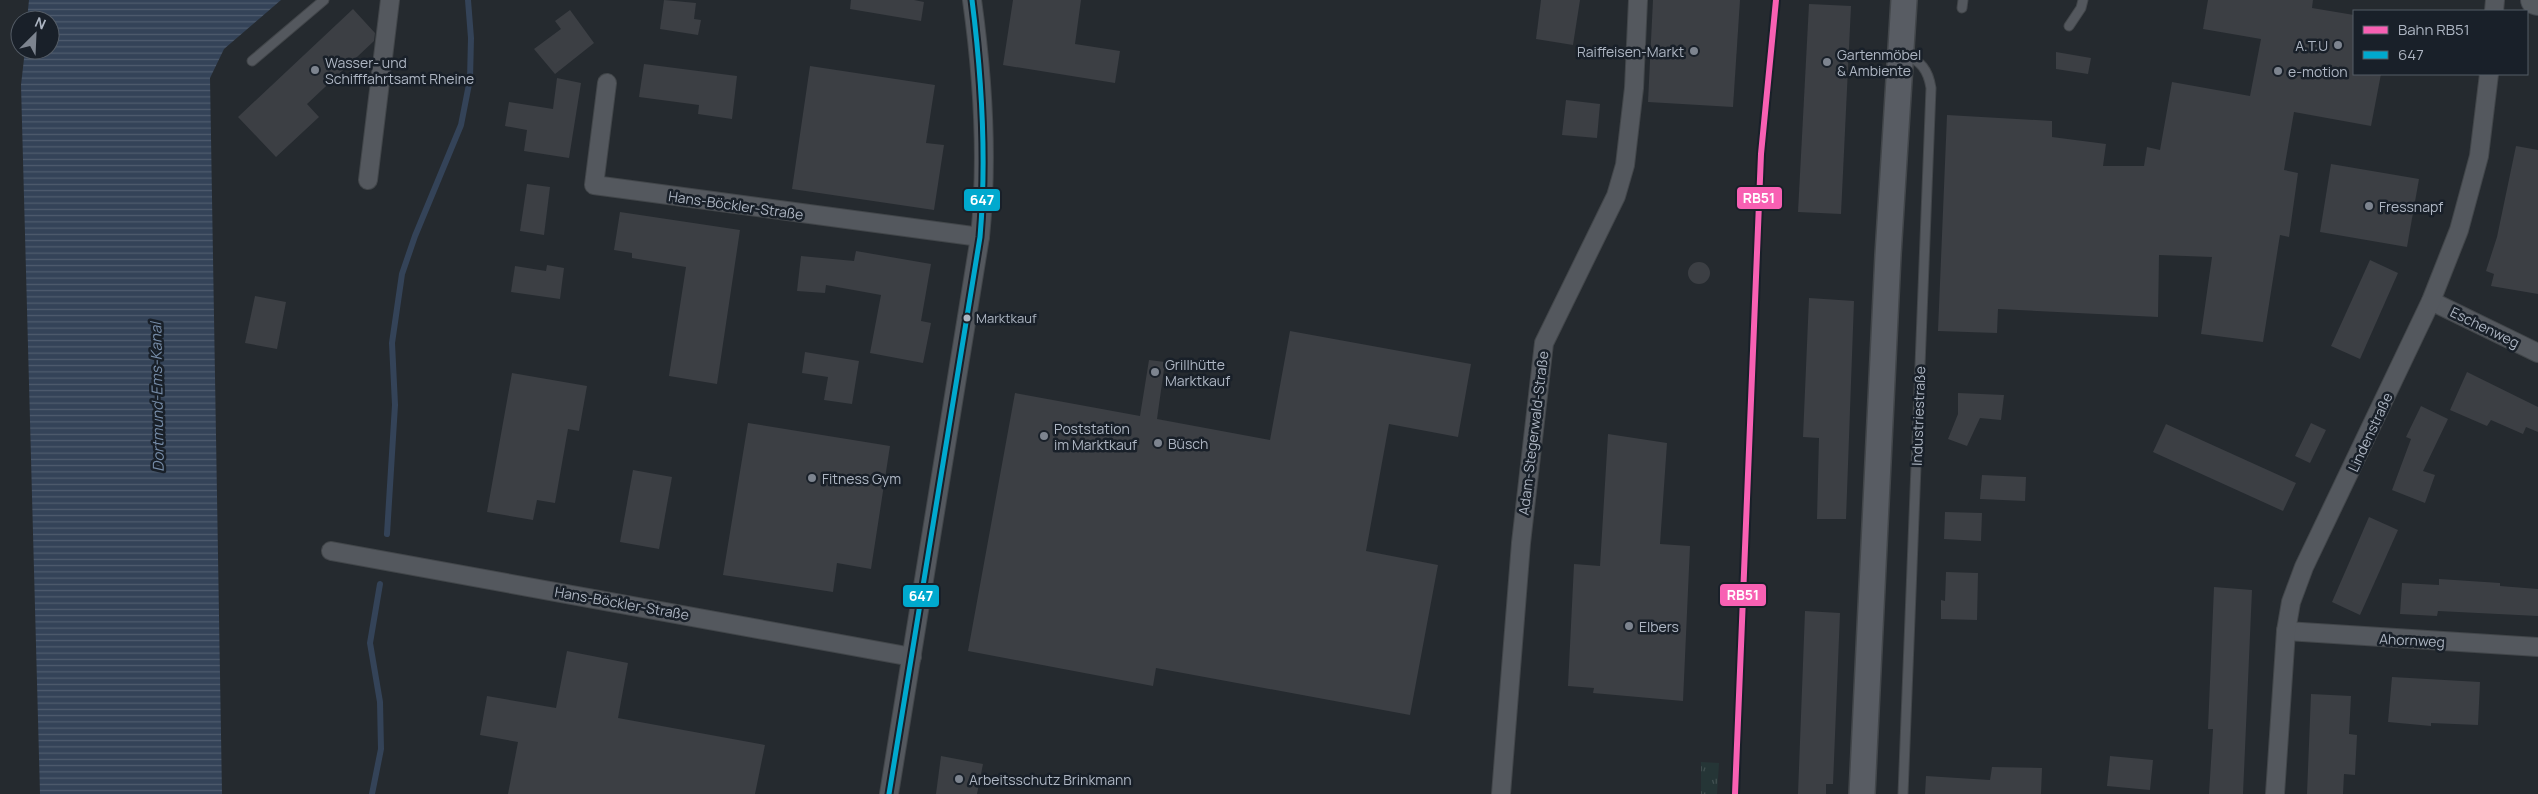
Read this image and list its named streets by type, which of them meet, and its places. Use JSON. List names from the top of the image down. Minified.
{"streets":{"street":["Hans-Böckler-Straße","Eschenweg","Lindenstraße","Adam-Stegerwald-Straße","Ahornweg"],"lane":["Industriestraße"]},"crossings":[["Eschenweg","Lindenstraße"],["Lindenstraße","Ahornweg"]],"water":["Dortmund-Ems-Kanal"],"places":["A.T.U","Raiffeisen-Markt","Gartenmöbel & Ambiente","Wasser- und Schifffahrtsamt Rheine","e-motion","Fressnapf","Marktkauf","Grillhütte Marktkauf","Poststation im Marktkauf","Büsch","Fitness Gym","Elbers","Arbeitsschutz Brinkmann"],"lines":["rail line RB51","transit line 647"],"legend":["Bahn RB51","647"],"north":"top right"}
